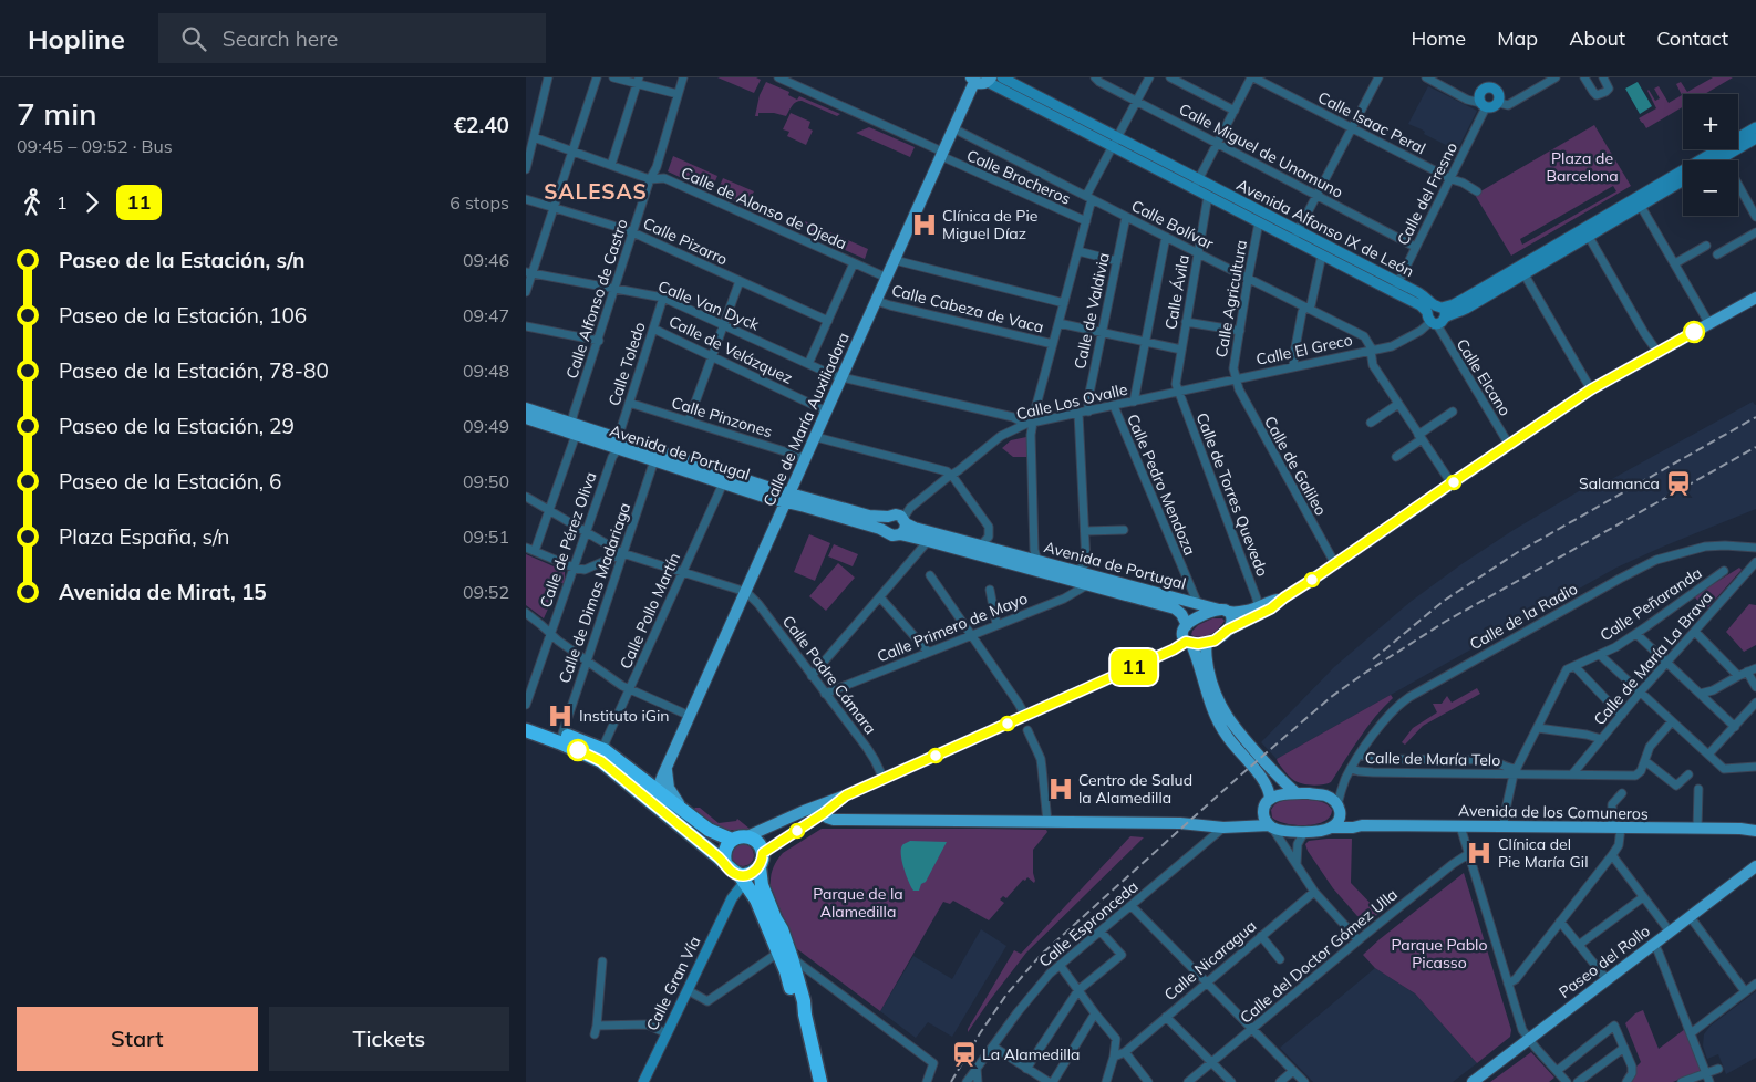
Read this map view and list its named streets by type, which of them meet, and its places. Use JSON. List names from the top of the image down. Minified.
{"streets":{"main road":["Avenida Alfonso IX de León","Calle El Greco","Calle de María Auxiliadora","Avenida de Portugal","Avenida de los Comuneros","Paseo del Rollo","Calle Gran Vía"],"street":["Calle Isaac Peral","Calle Miguel de Unamuno","Calle Brocheros","Calle del Fresno","Calle de Alonso de Ojeda","Calle Bolívar","Calle Pizarro","Calle Ávila","Calle Alfonso de Castro","Calle Agricultura","Calle Van Dyck","Calle Cabeza de Vaca","Calle de Valdivia","Calle de Velázquez","Calle Toledo","Calle Elcano","Calle Los Ovalle","Calle Pinzones","Calle de Galileo","Calle Pedro Mendoza","Calle de Torres Quevedo","Calle de Pérez Oliva","Calle de Dimas Madariaga","Calle Peñaranda","Calle Pollo Martín","Calle de la Radio","Calle Primero de Mayo","Calle de María La Brava","Calle Padre Cámara","Calle de María Telo","Calle Espronceda","Calle del Doctor Gómez Ulla","Calle Nicaragua"]},"crossings":[["Calle Isaac Peral","Calle del Fresno"],["Calle Miguel de Unamuno","Calle del Fresno"],["Calle Brocheros","Calle de María Auxiliadora"],["Calle del Fresno","Avenida Alfonso IX de León"],["Calle de Alonso de Ojeda","Calle Alfonso de Castro"],["Calle de Alonso de Ojeda","Calle de María Auxiliadora"],["Calle Bolívar","Calle Ávila"],["Calle Bolívar","Calle Agricultura"],["Calle Bolívar","Calle de Valdivia"],["Calle Bolívar","Calle El Greco"],["Calle Bolívar","Calle de María Auxiliadora"],["Avenida Alfonso IX de León","Calle Ávila"],["Avenida Alfonso IX de León","Calle Agricultura"],["Avenida Alfonso IX de León","Calle El Greco"],["Avenida Alfonso IX de León","Calle Elcano"],["Calle Pizarro","Calle Alfonso de Castro"],["Calle Ávila","Calle El Greco"],["Calle Ávila","Calle Los Ovalle"],["Calle Ávila","Calle de Torres Quevedo"],["Calle Alfonso de Castro","Calle Van Dyck"],["Calle Alfonso de Castro","Avenida de Portugal"],["Calle Agricultura","Calle El Greco"],["Calle Agricultura","Calle de Galileo"],["Calle Van Dyck","Calle Toledo"],["Calle Van Dyck","Calle Los Ovalle"],["Calle Van Dyck","Calle de María Auxiliadora"],["Calle Cabeza de Vaca","Calle de María Auxiliadora"],["Calle de Valdivia","Calle Los Ovalle"],["Calle de Velázquez","Calle Toledo"],["Calle de Velázquez","Calle de María Auxiliadora"],["Calle El Greco","Calle Elcano"],["Calle El Greco","Calle Los Ovalle"],["Calle El Greco","Calle de Galileo"],["Calle El Greco","Calle de Torres Quevedo"],["Calle Toledo","Calle Pinzones"],["Calle Toledo","Avenida de Portugal"],["Calle Toledo","Calle de Pérez Oliva"],["Calle Los Ovalle","Avenida de Portugal"],["Calle Los Ovalle","Calle Pedro Mendoza"],["Calle Los Ovalle","Calle de Torres Quevedo"],["Calle Pinzones","Calle de María Auxiliadora"],["Calle de María Auxiliadora","Avenida de Portugal"],["Calle de María Auxiliadora","Calle Padre Cámara"],["Avenida de Portugal","Calle Pedro Mendoza"],["Avenida de Portugal","Calle de Pérez Oliva"],["Avenida de Portugal","Calle de Dimas Madariaga"],["Avenida de Portugal","Calle Pollo Martín"],["Avenida de Portugal","Calle Primero de Mayo"],["Calle Peñaranda","Calle de María Telo"],["Calle Peñaranda","Avenida de los Comuneros"],["Calle de la Radio","Calle de María Telo"],["Calle de la Radio","Avenida de los Comuneros"],["Calle Primero de Mayo","Calle Padre Cámara"],["Calle de María La Brava","Calle de María Telo"]],"districts":["SALESAS"],"parks":["Plaza de Barcelona","Parque de la Alamedilla","Parque Pablo Picasso"],"places":{"hospital":["Clínica de Pie Miguel Díaz","Instituto iGin","Centro de Salud la Alamedilla","Clínica del Pie María Gil"],"station":["Salamanca","La Alamedilla"]},"lines":["bus line 11"],"page":{"header":"Hopline","search":"Search here","nav":["Home","Map","About","Contact"],"heading":["7 min","09:45 – 09:52 · Bus","€2.40"],"on_map":"11","map_buttons":["+","−"],"legs":["1","11","6 stops"],"list":[{"name":"Paseo de la Estación, s/n","value":"09:46"},{"name":"Paseo de la Estación, 106","value":"09:47"},{"name":"Paseo de la Estación, 78-80","value":"09:48"},{"name":"Paseo de la Estación, 29","value":"09:49"},{"name":"Paseo de la Estación, 6","value":"09:50"},{"name":"Plaza España, s/n","value":"09:51"},{"name":"Avenida de Mirat, 15","value":"09:52"}],"buttons":["Start","Tickets"]}}
